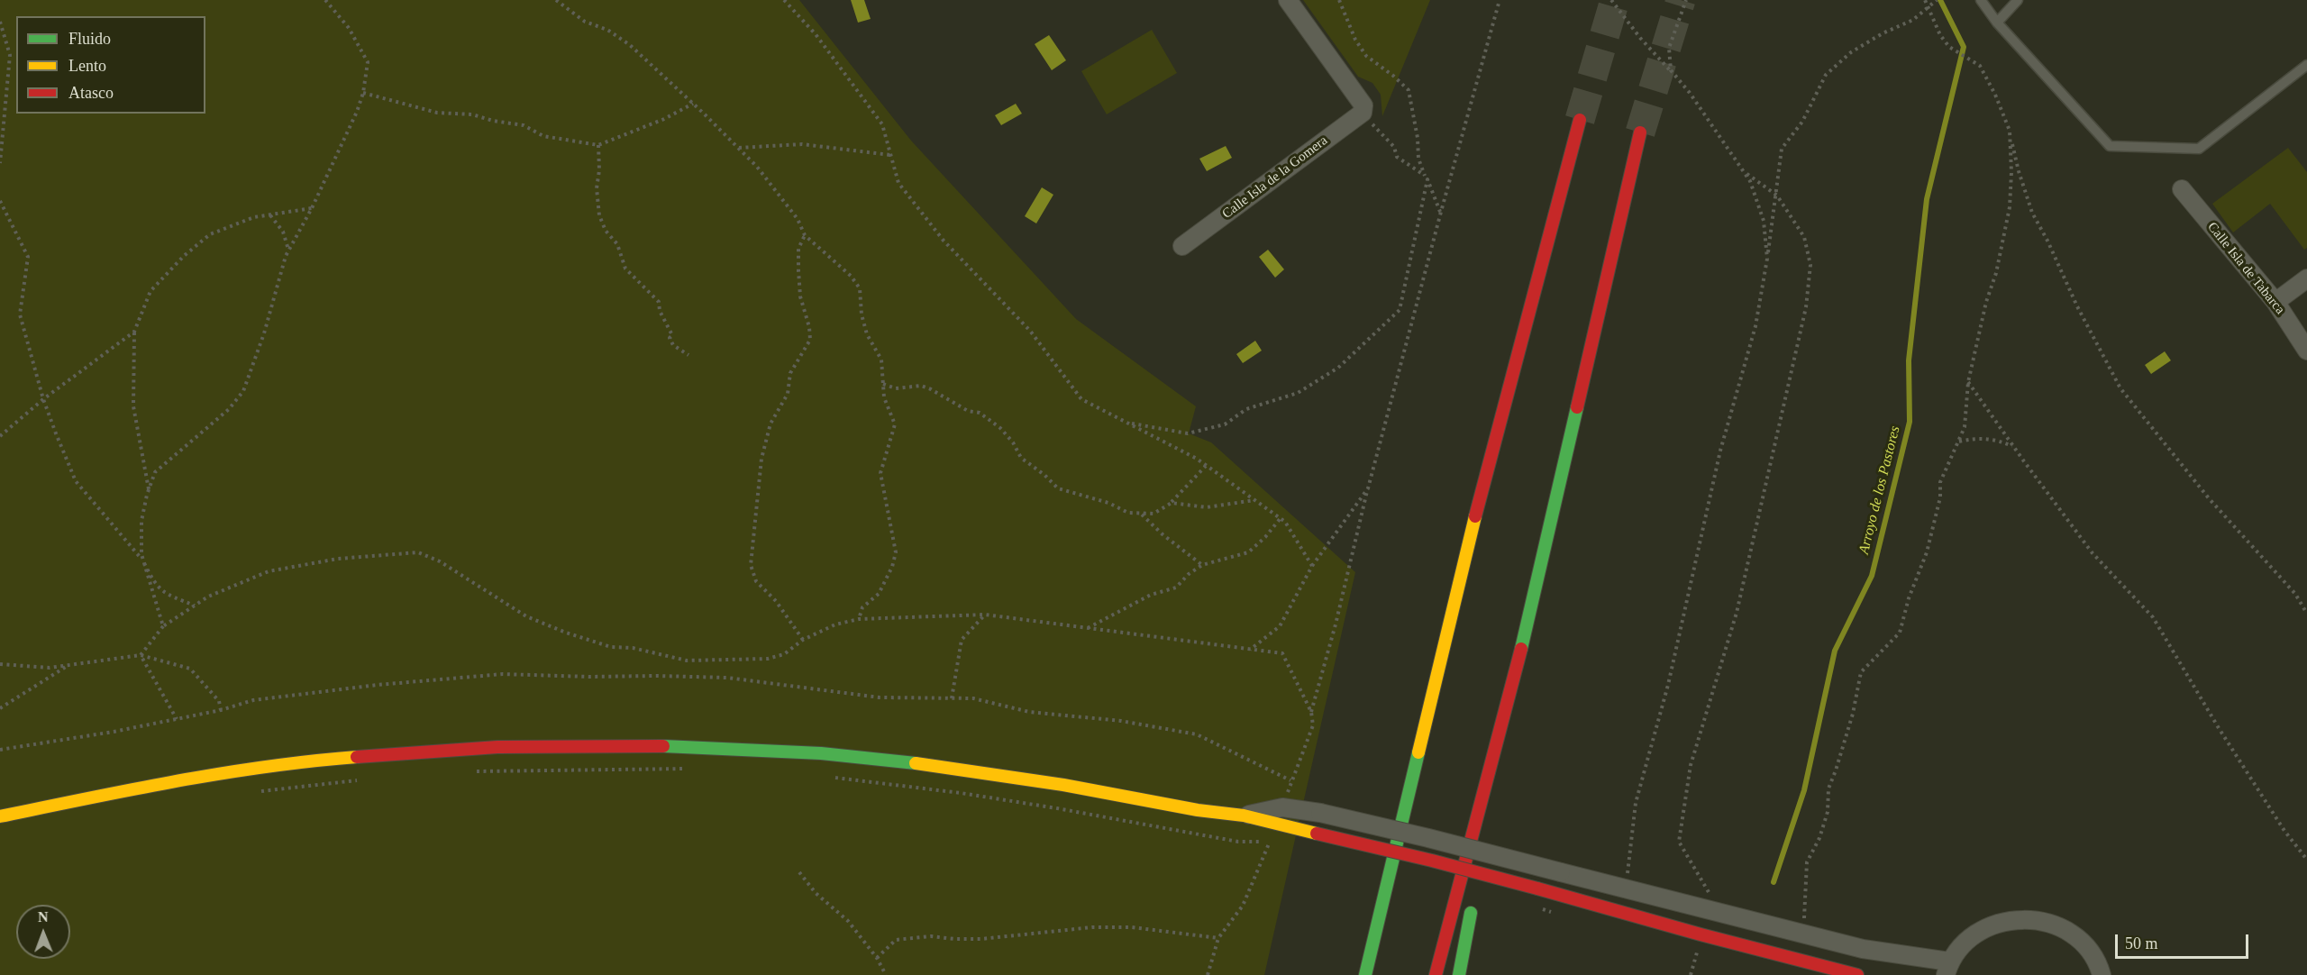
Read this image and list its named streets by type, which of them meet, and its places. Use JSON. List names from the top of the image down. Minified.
{"streets":{"street":["Calle Isla de la Gomera","Calle Isla de Tabarca"]},"water":["Arroyo de los Pastores"],"legend":["Fluido","Lento","Atasco"],"scale_bar":"50 m","north":"top"}
